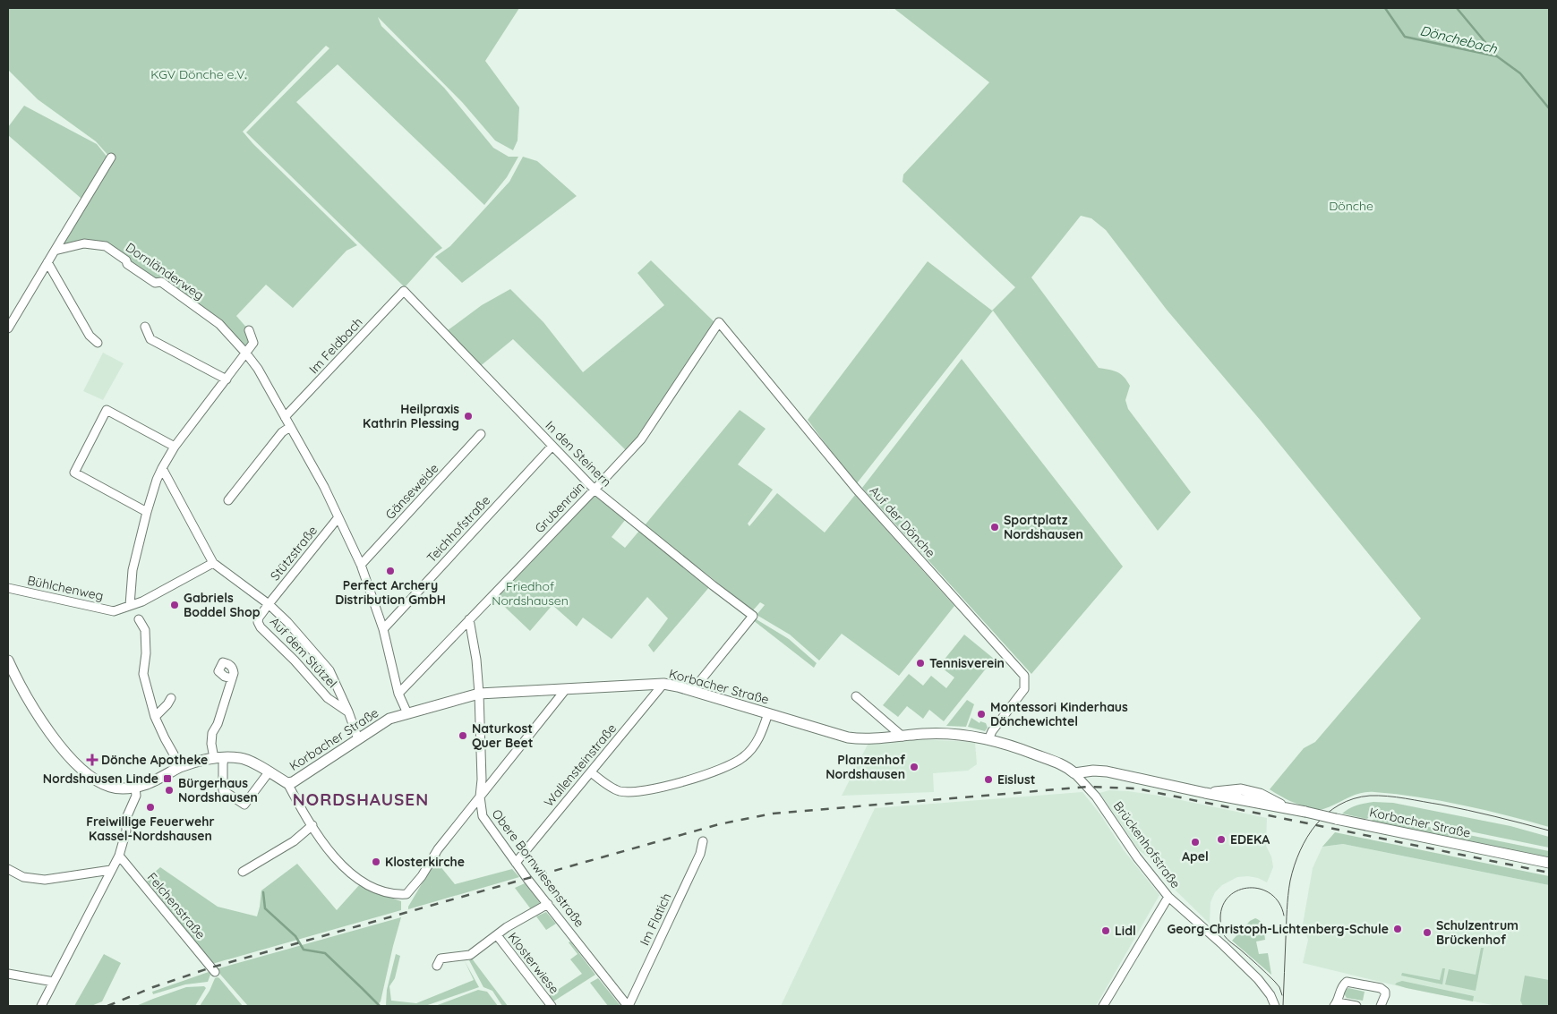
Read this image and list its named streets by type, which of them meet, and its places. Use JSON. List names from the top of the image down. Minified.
{"streets":{"street":["Dornländerweg","Im Feldbach","In den Steinern","Gänseweide","Grubenrain","Auf der Dönche","Teichhofstraße","Stützstraße","Bühlchenweg","Auf dem Stützel","Korbacher Straße","Wallensteinstraße","Brückenhofstraße","Obere Bornwiesenstraße","Felchenstraße","Im Flatich","Klosterwiese"]},"crossings":[["Im Feldbach","In den Steinern"],["In den Steinern","Grubenrain"],["In den Steinern","Teichhofstraße"],["In den Steinern","Korbacher Straße"],["Grubenrain","Auf der Dönche"],["Grubenrain","Obere Bornwiesenstraße"],["Auf der Dönche","Korbacher Straße"],["Stützstraße","Auf dem Stützel"],["Korbacher Straße","Wallensteinstraße"],["Korbacher Straße","Brückenhofstraße"],["Korbacher Straße","Obere Bornwiesenstraße"],["Wallensteinstraße","Obere Bornwiesenstraße"],["Obere Bornwiesenstraße","Im Flatich"],["Obere Bornwiesenstraße","Klosterwiese"]],"districts":["NORDSHAUSEN"],"water":["Dönchebach"],"parks":["KGV Dönche e.V.","Dönche","Friedhof Nordshausen"],"places":{"other":["Heilpraxis Kathrin Plessing","Sportplatz Nordshausen","Perfect Archery Distribution GmbH","Gabriels Boddel Shop","Tennisverein","Montessori Kinderhaus Dönchewichtel","Naturkost Quer Beet","Planzenhof Nordshausen","Eislust","Bürgerhaus Nordshausen","Freiwillige Feuerwehr Kassel-Nordshausen","EDEKA","Apel","Klosterkirche","Georg-Christoph-Lichtenberg-Schule","Lidl","Schulzentrum Brückenhof"],"health":["Dönche Apotheke"],"transit":["Nordshausen Linde"]}}
